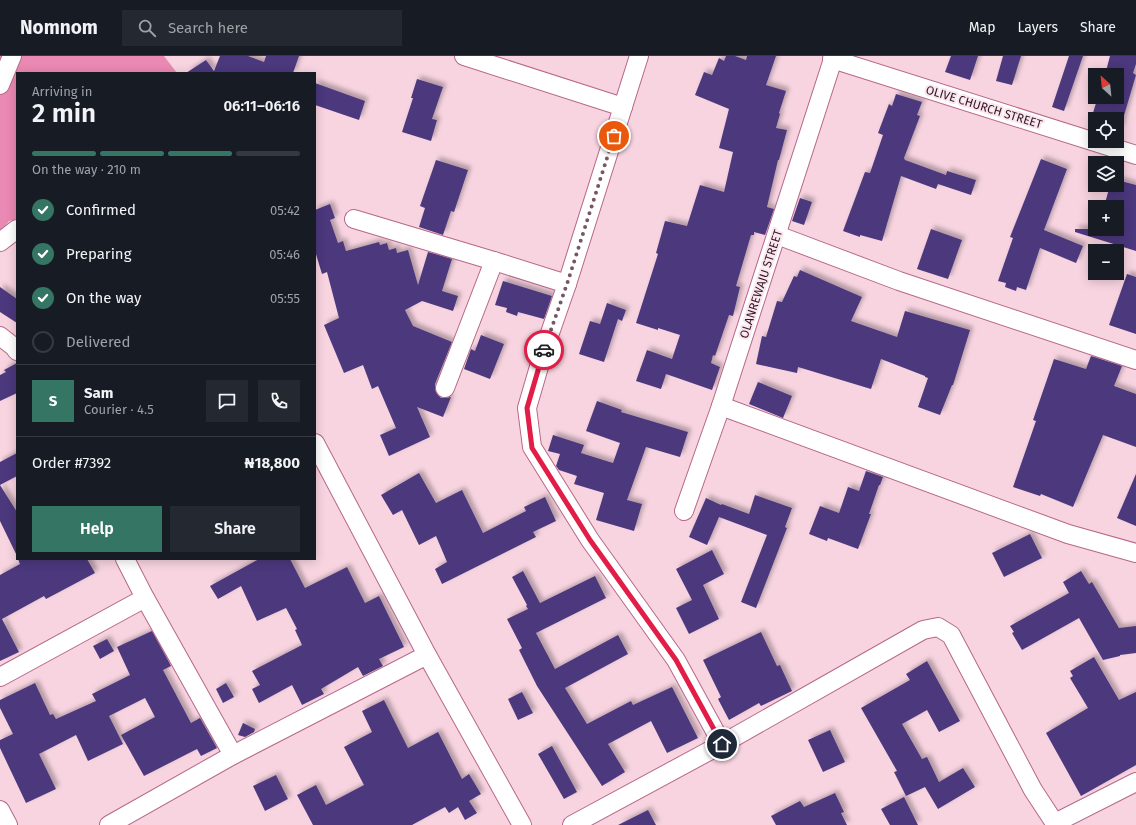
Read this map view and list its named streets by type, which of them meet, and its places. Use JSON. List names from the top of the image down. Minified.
{"streets":{"street":["OLIVE CHURCH STREET","OLANREWAJU STREET"]},"crossings":[["OLIVE CHURCH STREET","OLANREWAJU STREET"]],"north":"top left","page":{"header":"Nomnom","search":"Search here","nav":["Map","Layers","Share"],"map_buttons":["+","−"],"heading":["2 min","Arriving in","06:11–06:16"],"panel":["Sam","Courier · 4.5","Order #7392","₦18,800"],"bar":"On the way · 210 m","list":[["Confirmed","05:42"],["Preparing","05:46"],["On the way","05:55"],"Delivered"],"round":"S","buttons":["Help","Share"]}}
